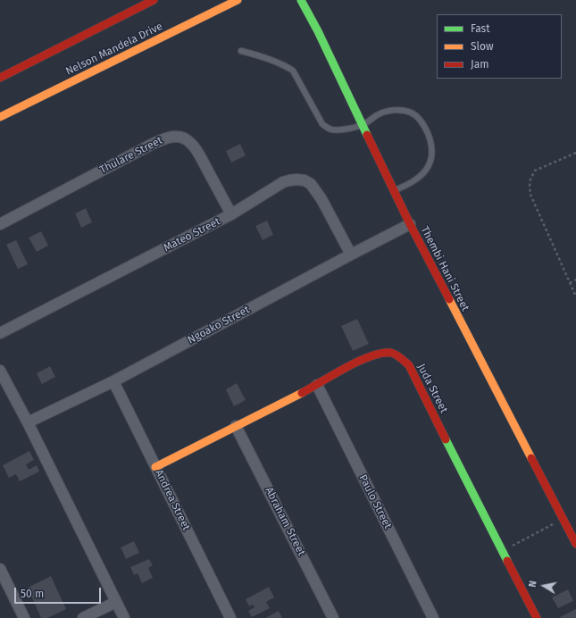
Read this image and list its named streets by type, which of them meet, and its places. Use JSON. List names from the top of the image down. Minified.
{"streets":{"street":["Nelson Mandela Drive","Thulare Street","Mateo Street","Thembi Hani Street","Ngoako Street","Juda Street","Andrea Street","Paulo Street","Abraham Street"]},"crossings":[["Thulare Street","Mateo Street"],["Mateo Street","Ngoako Street"],["Thembi Hani Street","Ngoako Street"],["Ngoako Street","Andrea Street"],["Juda Street","Andrea Street"],["Juda Street","Paulo Street"],["Juda Street","Abraham Street"]],"legend":["Fast","Slow","Jam"],"scale_bar":"50 m","north":"left"}
